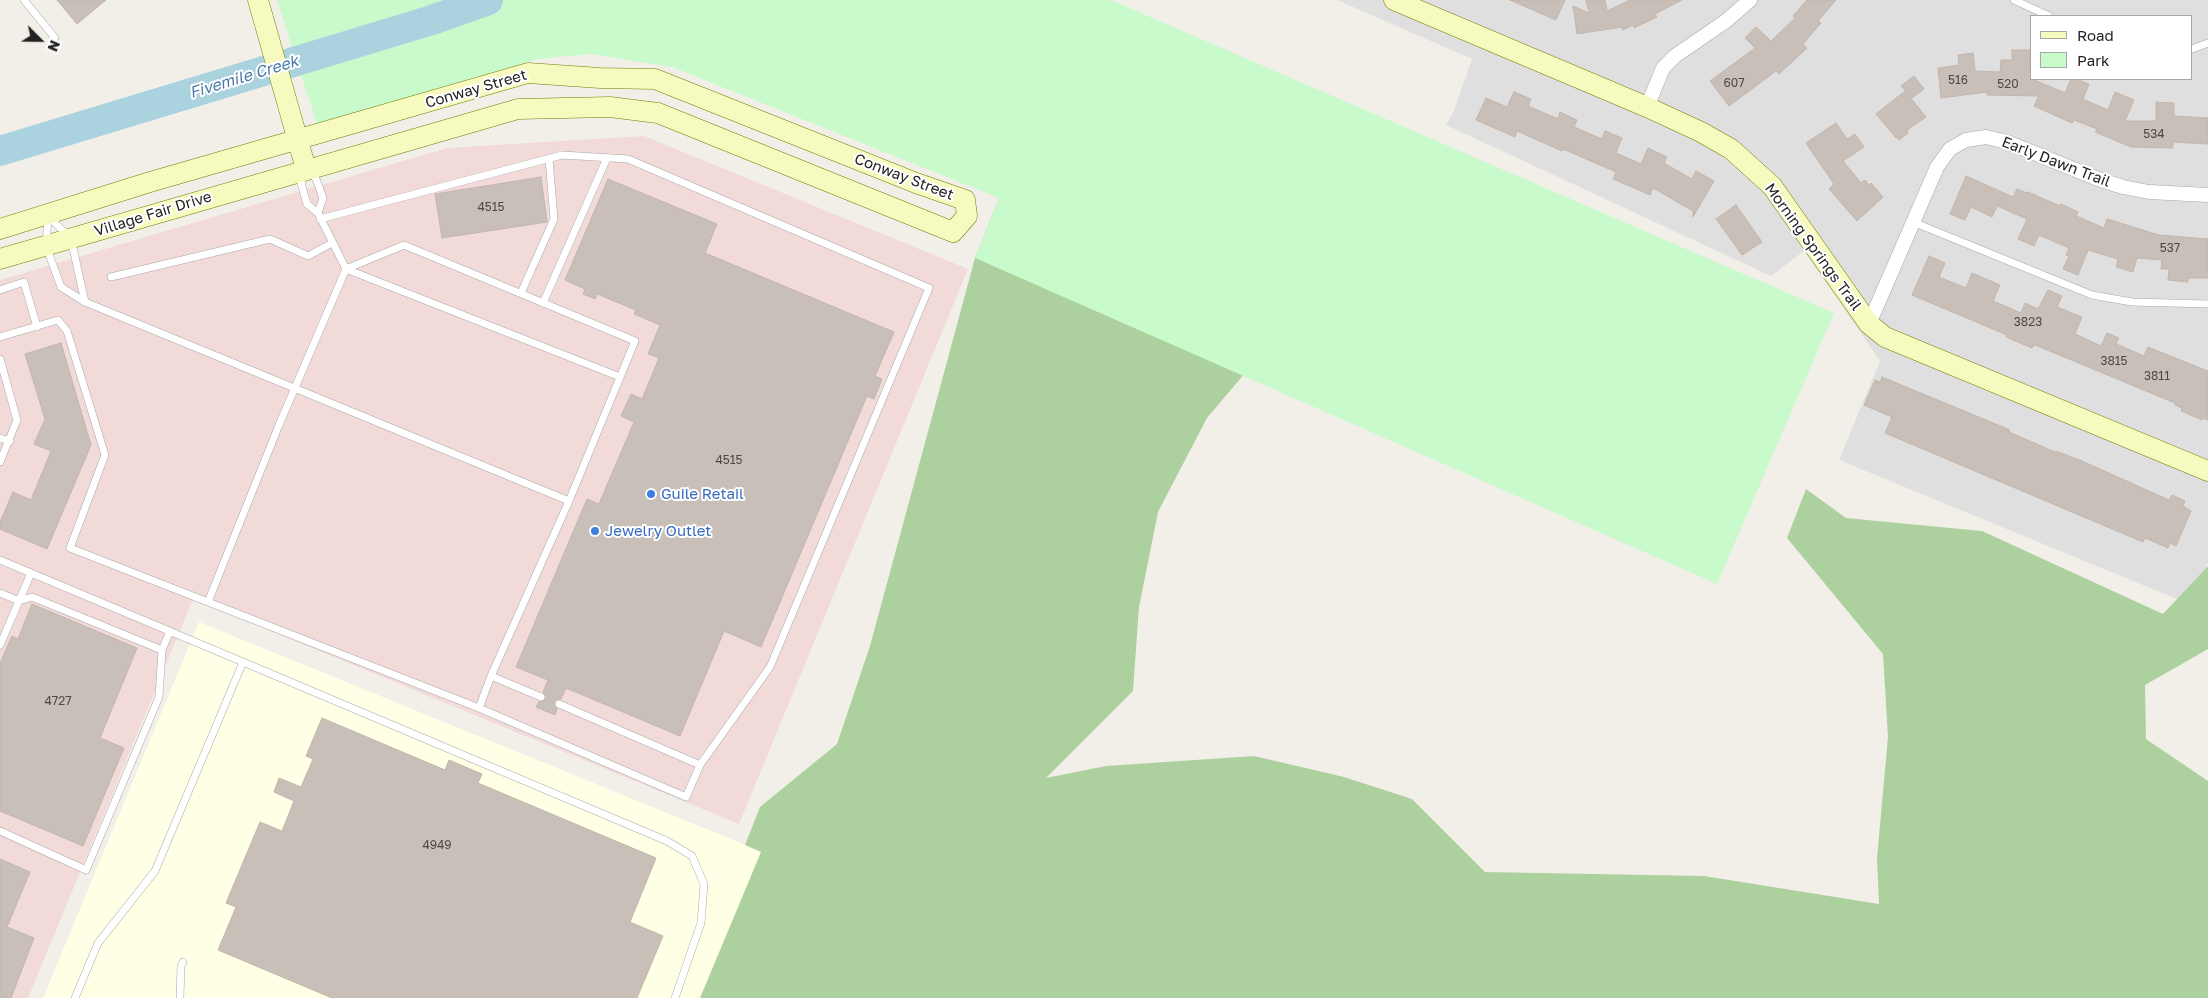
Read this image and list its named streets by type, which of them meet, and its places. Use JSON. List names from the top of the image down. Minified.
{"streets":{"street":["Conway Street","Early Dawn Trail","Village Fair Drive","Morning Springs Trail"]},"crossings":[["Conway Street","Village Fair Drive"],["Early Dawn Trail","Morning Springs Trail"]],"water":["Fivemile Creek"],"places":["Guile Retail","Jewelry Outlet"],"house_numbers":["516","607","520","534","4515","537","3823","3815","3811","4515","4727","4949"],"legend":["Road","Park"],"north":"bottom right"}
